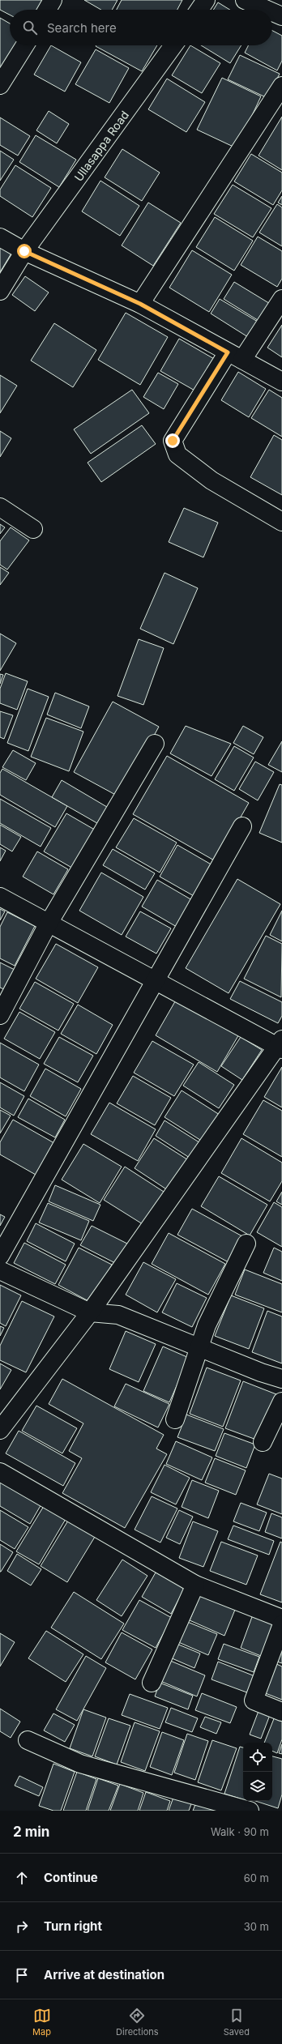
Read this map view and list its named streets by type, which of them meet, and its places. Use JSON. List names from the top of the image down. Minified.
{"streets":{"street":["Ullasappa Road"]},"page":{"search":"Search here","heading":["2 min","Walk · 90 m"],"list":[["Continue","60 m"],["Turn right","30 m"],"Arrive at destination"],"nav":["Map","Directions","Saved"]}}
